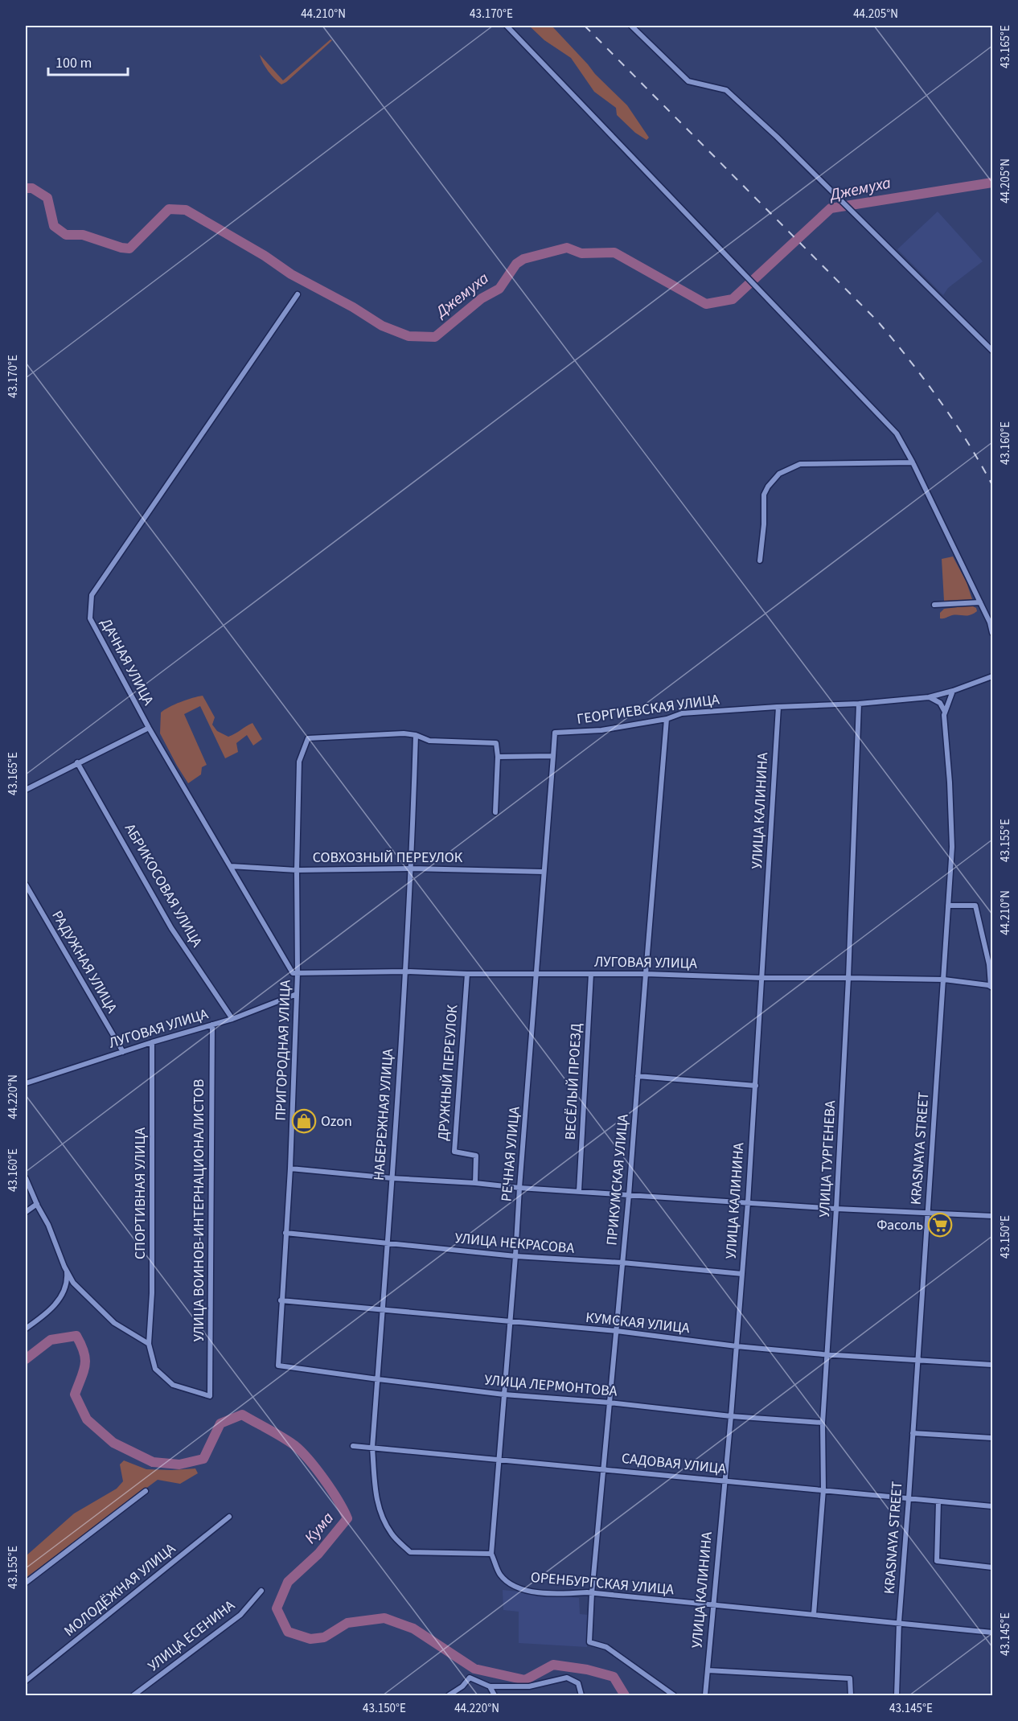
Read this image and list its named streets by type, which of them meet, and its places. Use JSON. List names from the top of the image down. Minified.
{"streets":{"street":["ДАЧНАЯ УЛИЦА","ГЕОРГИЕВСКАЯ УЛИЦА","УЛИЦА КАЛИНИНА","СОВХОЗНЫЙ ПЕРЕУЛОК","АБРИКОСОВАЯ УЛИЦА","РАДУЖНАЯ УЛИЦА","ЛУГОВАЯ УЛИЦА","ПРИГОРОДНАЯ УЛИЦА","ДРУЖНЫЙ ПЕРЕУЛОК","ВЕСЁЛЫЙ ПРОЕЗД","НАБЕРЕЖНАЯ УЛИЦА","KRASNAYA STREET","РЕЧНАЯ УЛИЦА","УЛИЦА ТУРГЕНЕВА","ПРИКУМСКАЯ УЛИЦА","СПОРТИВНАЯ УЛИЦА","УЛИЦА ВОИНОВ-ИНТЕРНАЦИОНАЛИСТОВ","УЛИЦА НЕКРАСОВА","КУМСКАЯ УЛИЦА","УЛИЦА ЛЕРМОНТОВА","САДОВАЯ УЛИЦА","ОРЕНБУРГСКАЯ УЛИЦА","МОЛОДЁЖНАЯ УЛИЦА","УЛИЦА ЕСЕНИНА"]},"crossings":[["ДАЧНАЯ УЛИЦА","СОВХОЗНЫЙ ПЕРЕУЛОК"],["ДАЧНАЯ УЛИЦА","ЛУГОВАЯ УЛИЦА"],["ДАЧНАЯ УЛИЦА","ПРИГОРОДНАЯ УЛИЦА"],["ГЕОРГИЕВСКАЯ УЛИЦА","УЛИЦА КАЛИНИНА"],["ГЕОРГИЕВСКАЯ УЛИЦА","KRASNAYA STREET"],["ГЕОРГИЕВСКАЯ УЛИЦА","РЕЧНАЯ УЛИЦА"],["ГЕОРГИЕВСКАЯ УЛИЦА","УЛИЦА ТУРГЕНЕВА"],["ГЕОРГИЕВСКАЯ УЛИЦА","ПРИКУМСКАЯ УЛИЦА"],["УЛИЦА КАЛИНИНА","ЛУГОВАЯ УЛИЦА"],["УЛИЦА КАЛИНИНА","УЛИЦА НЕКРАСОВА"],["УЛИЦА КАЛИНИНА","КУМСКАЯ УЛИЦА"],["УЛИЦА КАЛИНИНА","УЛИЦА ЛЕРМОНТОВА"],["УЛИЦА КАЛИНИНА","САДОВАЯ УЛИЦА"],["УЛИЦА КАЛИНИНА","ОРЕНБУРГСКАЯ УЛИЦА"],["СОВХОЗНЫЙ ПЕРЕУЛОК","ПРИГОРОДНАЯ УЛИЦА"],["СОВХОЗНЫЙ ПЕРЕУЛОК","НАБЕРЕЖНАЯ УЛИЦА"],["СОВХОЗНЫЙ ПЕРЕУЛОК","РЕЧНАЯ УЛИЦА"],["АБРИКОСОВАЯ УЛИЦА","ЛУГОВАЯ УЛИЦА"],["РАДУЖНАЯ УЛИЦА","ЛУГОВАЯ УЛИЦА"],["ЛУГОВАЯ УЛИЦА","ПРИГОРОДНАЯ УЛИЦА"],["ЛУГОВАЯ УЛИЦА","ДРУЖНЫЙ ПЕРЕУЛОК"],["ЛУГОВАЯ УЛИЦА","ВЕСЁЛЫЙ ПРОЕЗД"],["ЛУГОВАЯ УЛИЦА","НАБЕРЕЖНАЯ УЛИЦА"],["ЛУГОВАЯ УЛИЦА","KRASNAYA STREET"],["ЛУГОВАЯ УЛИЦА","РЕЧНАЯ УЛИЦА"],["ЛУГОВАЯ УЛИЦА","УЛИЦА ТУРГЕНЕВА"],["ЛУГОВАЯ УЛИЦА","ПРИКУМСКАЯ УЛИЦА"],["ЛУГОВАЯ УЛИЦА","СПОРТИВНАЯ УЛИЦА"],["ЛУГОВАЯ УЛИЦА","УЛИЦА ВОИНОВ-ИНТЕРНАЦИОНАЛИСТОВ"],["ПРИГОРОДНАЯ УЛИЦА","НАБЕРЕЖНАЯ УЛИЦА"],["ПРИГОРОДНАЯ УЛИЦА","УЛИЦА НЕКРАСОВА"],["ПРИГОРОДНАЯ УЛИЦА","КУМСКАЯ УЛИЦА"],["ПРИГОРОДНАЯ УЛИЦА","УЛИЦА ЛЕРМОНТОВА"],["НАБЕРЕЖНАЯ УЛИЦА","РЕЧНАЯ УЛИЦА"],["НАБЕРЕЖНАЯ УЛИЦА","УЛИЦА НЕКРАСОВА"],["НАБЕРЕЖНАЯ УЛИЦА","КУМСКАЯ УЛИЦА"],["НАБЕРЕЖНАЯ УЛИЦА","УЛИЦА ЛЕРМОНТОВА"],["НАБЕРЕЖНАЯ УЛИЦА","САДОВАЯ УЛИЦА"],["НАБЕРЕЖНАЯ УЛИЦА","ОРЕНБУРГСКАЯ УЛИЦА"],["KRASNAYA STREET","КУМСКАЯ УЛИЦА"],["KRASNAYA STREET","САДОВАЯ УЛИЦА"],["KRASNAYA STREET","ОРЕНБУРГСКАЯ УЛИЦА"],["РЕЧНАЯ УЛИЦА","УЛИЦА НЕКРАСОВА"],["РЕЧНАЯ УЛИЦА","КУМСКАЯ УЛИЦА"],["РЕЧНАЯ УЛИЦА","УЛИЦА ЛЕРМОНТОВА"],["РЕЧНАЯ УЛИЦА","САДОВАЯ УЛИЦА"],["РЕЧНАЯ УЛИЦА","ОРЕНБУРГСКАЯ УЛИЦА"],["УЛИЦА ТУРГЕНЕВА","КУМСКАЯ УЛИЦА"],["УЛИЦА ТУРГЕНЕВА","УЛИЦА ЛЕРМОНТОВА"],["УЛИЦА ТУРГЕНЕВА","САДОВАЯ УЛИЦА"],["УЛИЦА ТУРГЕНЕВА","ОРЕНБУРГСКАЯ УЛИЦА"],["ПРИКУМСКАЯ УЛИЦА","УЛИЦА НЕКРАСОВА"],["ПРИКУМСКАЯ УЛИЦА","КУМСКАЯ УЛИЦА"],["ПРИКУМСКАЯ УЛИЦА","УЛИЦА ЛЕРМОНТОВА"],["ПРИКУМСКАЯ УЛИЦА","САДОВАЯ УЛИЦА"],["ПРИКУМСКАЯ УЛИЦА","ОРЕНБУРГСКАЯ УЛИЦА"],["СПОРТИВНАЯ УЛИЦА","УЛИЦА ВОИНОВ-ИНТЕРНАЦИОНАЛИСТОВ"]],"water":["Джемуха","Кума"],"places":{"shop":["Ozon"],"supermarket":["Фасоль"]},"scale_bar":"100 m","coordinates":["44.210°N","43.170°E","44.205°N","43.165°E","43.160°E","43.155°E","44.220°N","43.150°E","43.145°E"]}
